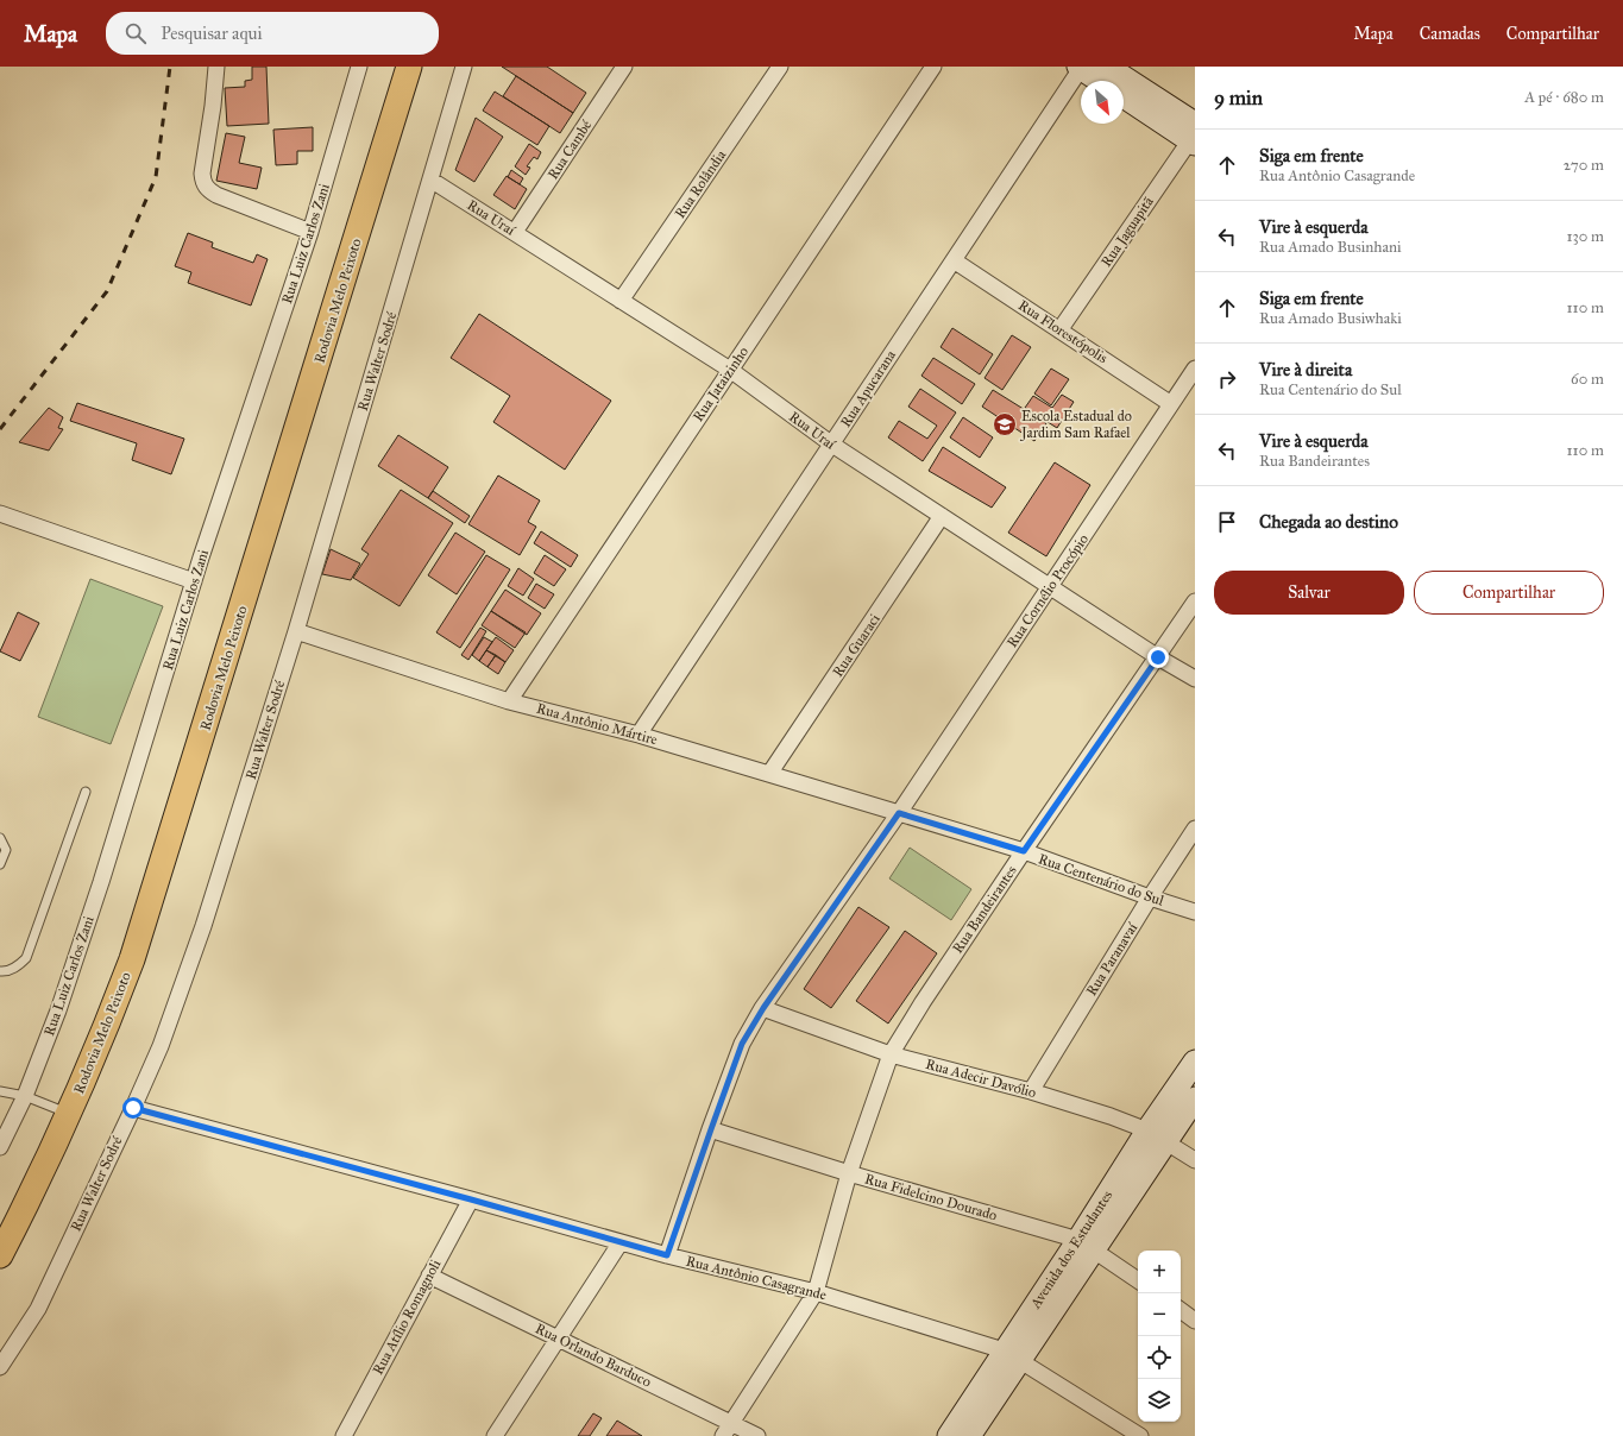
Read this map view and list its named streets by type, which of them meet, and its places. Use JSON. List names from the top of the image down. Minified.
{"streets":{"main road":["Rodovia Melo Peixoto"],"street":["Rua Cambé","Rua Rolândia","Rua Uraí","Rua Jaguapitã","Rua Luiz Carlos Zani","Rua Florestópolis","Rua Walter Sodré","Rua Jataizinho","Rua Apucarana","Rua Cornélio Procópio","Rua Guaraci","Rua Antônio Mártire","Rua Centenário do Sul","Rua Bandeirantes","Rua Paranavaí","Rua Adecir Davólio","Rua Fidelcino Dourado","Avenida dos Estudantes","Rua Antônio Casagrande","Rua Atílio Romagnoli","Rua Orlando Barduco"]},"crossings":[["Rua Cambé","Rua Uraí"],["Rua Rolândia","Rua Uraí"],["Rua Uraí","Rua Walter Sodré"],["Rua Uraí","Rua Jataizinho"],["Rua Uraí","Rua Apucarana"],["Rua Uraí","Rua Cornélio Procópio"],["Rua Uraí","Rua Guaraci"],["Rua Uraí","Rua Bandeirantes"],["Rua Jaguapitã","Rua Florestópolis"],["Rua Florestópolis","Rua Apucarana"],["Rua Florestópolis","Rua Cornélio Procópio"],["Rua Walter Sodré","Rua Antônio Mártire"],["Rua Walter Sodré","Rua Antônio Casagrande"],["Rua Jataizinho","Rua Antônio Mártire"],["Rua Apucarana","Rua Antônio Mártire"],["Rua Cornélio Procópio","Rua Antônio Mártire"],["Rua Cornélio Procópio","Rua Centenário do Sul"],["Rua Cornélio Procópio","Rua Adecir Davólio"],["Rua Cornélio Procópio","Rua Fidelcino Dourado"],["Rua Cornélio Procópio","Rua Antônio Casagrande"],["Rua Guaraci","Rua Antônio Mártire"],["Rua Antônio Mártire","Rua Centenário do Sul"],["Rua Centenário do Sul","Rua Bandeirantes"],["Rua Centenário do Sul","Rua Paranavaí"],["Rua Bandeirantes","Rua Adecir Davólio"],["Rua Bandeirantes","Rua Fidelcino Dourado"],["Rua Bandeirantes","Rua Antônio Casagrande"],["Rua Bandeirantes","Rua Orlando Barduco"],["Rua Paranavaí","Rua Adecir Davólio"],["Rua Adecir Davólio","Avenida dos Estudantes"],["Rua Fidelcino Dourado","Avenida dos Estudantes"],["Avenida dos Estudantes","Rua Antônio Casagrande"],["Rua Antônio Casagrande","Rua Atílio Romagnoli"],["Rua Atílio Romagnoli","Rua Orlando Barduco"]],"places":{"school or university":["Escola Estadual do Jardim Sam Rafael"]},"north":"bottom right","page":{"header":"Mapa","search":"Pesquisar aqui","nav":["Mapa","Camadas","Compartilhar"],"heading":["9 min","A pé · 680 m"],"list":[["Siga em frente","Rua Antônio Casagrande","270 m"],["Vire à esquerda","Rua Amado Businhani","130 m"],["Siga em frente","Rua Amado Busiwhaki","110 m"],["Vire à direita","Rua Centenário do Sul","60 m"],["Vire à esquerda","Rua Bandeirantes","110 m"],"Chegada ao destino"],"buttons":["Salvar","Compartilhar"],"map_buttons":["+","−"]}}
